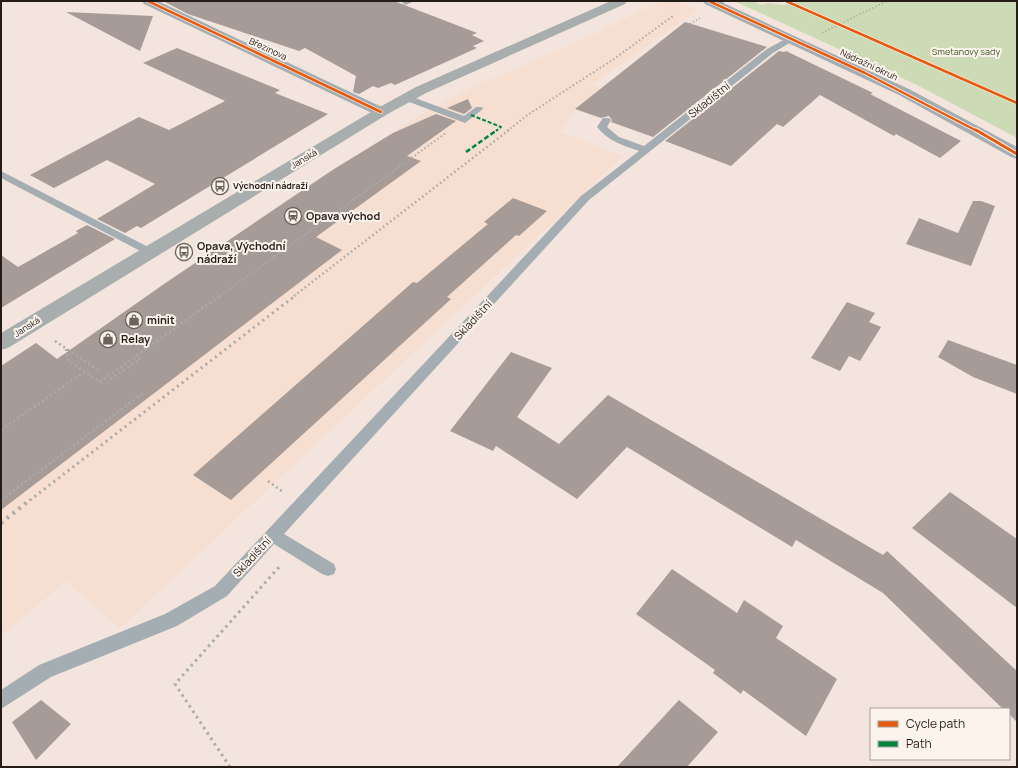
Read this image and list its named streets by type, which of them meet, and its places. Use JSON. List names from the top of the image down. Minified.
{"streets":{"main road":["Janská"],"street":["Březinova","Nádražní okruh"],"lane":["Skladištní"]},"crossings":[["Březinova","Janská"],["Nádražní okruh","Skladištní"]],"parks":["Smetanovy sady"],"places":{"bus stop":["Východní nádraží","Opava, Východní nádraží"],"station":["Opava východ"],"shop":["minit","Relay"]},"legend":["Cycle path","Path"]}
